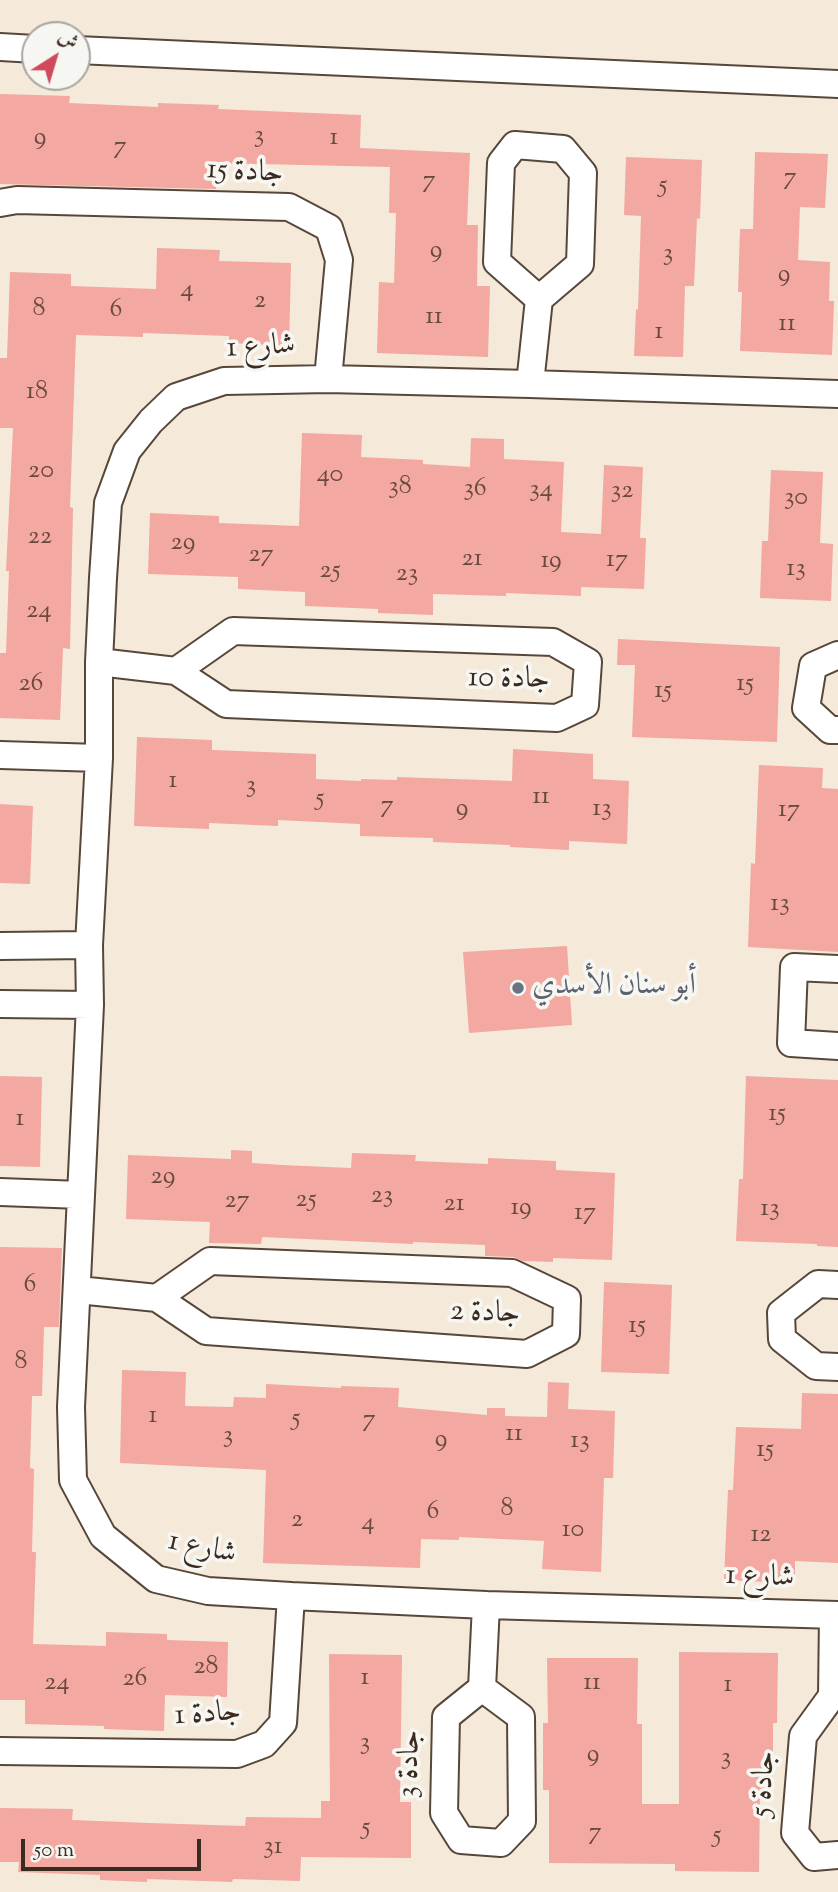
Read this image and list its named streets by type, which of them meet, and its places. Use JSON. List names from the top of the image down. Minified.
{"streets":{"street":["جادة 15","شارع 1","جادة 10","جادة 2","جادة 1","جادة 3","جادة 5"]},"crossings":[["جادة 15","شارع 1"],["شارع 1","جادة 10"],["شارع 1","جادة 2"],["شارع 1","جادة 1"],["شارع 1","جادة 5"]],"places":["أبو سنان الأسدي"],"house_numbers":["3","9","1","7","7","7","5","9","3","9","4","2","8","6","11","11","1","18","20","40","38","36","34","32","30","22","29","27","21","17","19","13","25","23","24","26","15","15","1","3","11","5","7","9","13","17","13","15","1","29","23","25","27","21","19","13","17","6","15","8","1","5","7","11","3","9","13","15","8","6","2","4","10","12","28","1","26","24","11","1","3","9","3","5","7","5","31"],"scale_bar":"50 m","north":"top right"}
